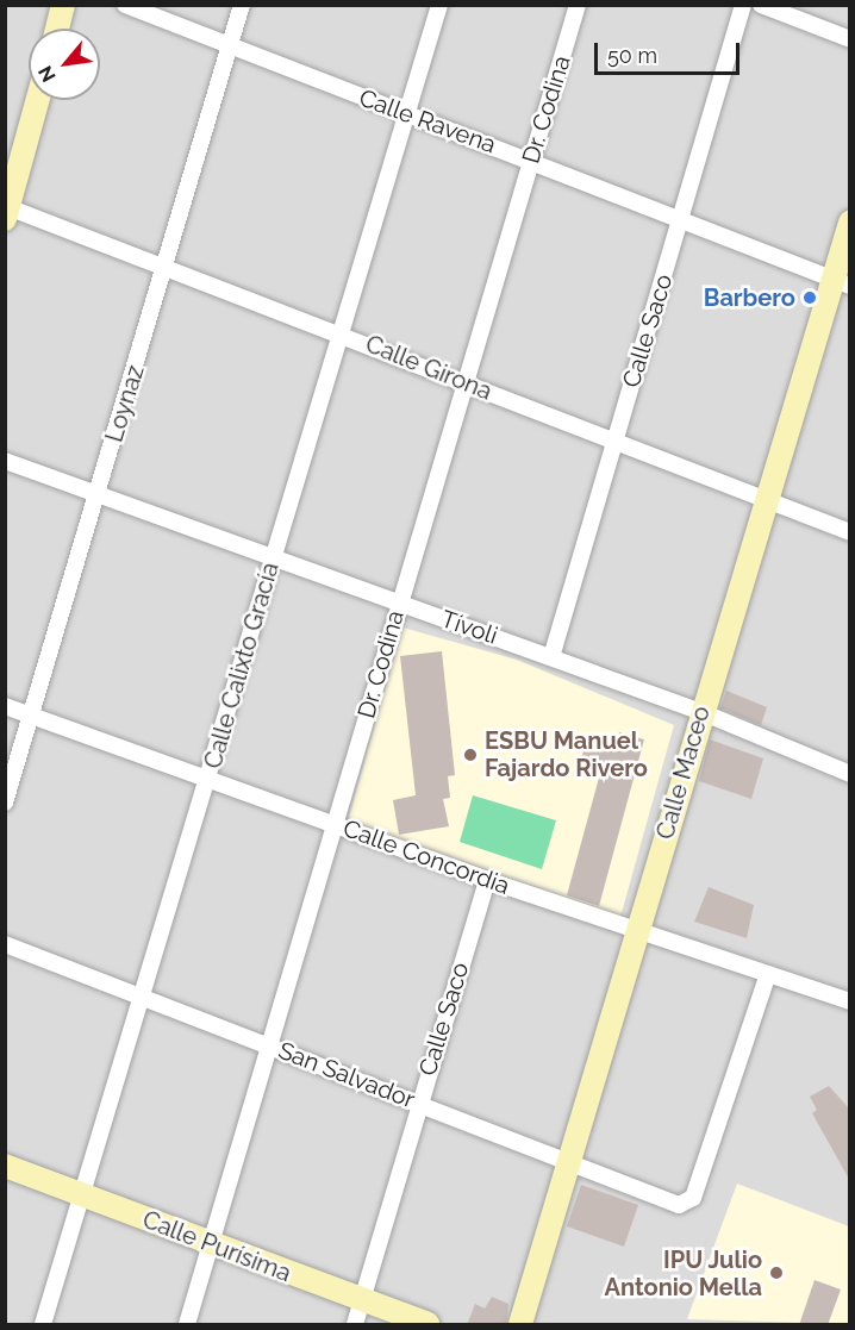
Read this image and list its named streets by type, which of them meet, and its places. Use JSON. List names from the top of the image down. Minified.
{"streets":{"street":["Dr. Codina","Calle Ravena","Calle Saco","Calle Girona","Loynaz","Tívoli","Calle Calixto Gracía","Calle Maceo","Calle Concordia","San Salvador","Calle Purísima"]},"crossings":[["Dr. Codina","Calle Ravena"],["Dr. Codina","Calle Girona"],["Dr. Codina","Tívoli"],["Dr. Codina","Calle Concordia"],["Dr. Codina","San Salvador"],["Dr. Codina","Calle Purísima"],["Calle Ravena","Calle Saco"],["Calle Ravena","Loynaz"],["Calle Ravena","Calle Calixto Gracía"],["Calle Ravena","Calle Maceo"],["Calle Saco","Calle Girona"],["Calle Saco","Tívoli"],["Calle Saco","Calle Concordia"],["Calle Saco","San Salvador"],["Calle Saco","Calle Purísima"],["Calle Girona","Loynaz"],["Calle Girona","Calle Calixto Gracía"],["Calle Girona","Calle Maceo"],["Loynaz","Tívoli"],["Loynaz","Calle Concordia"],["Tívoli","Calle Calixto Gracía"],["Tívoli","Calle Maceo"],["Calle Calixto Gracía","Calle Concordia"],["Calle Calixto Gracía","San Salvador"],["Calle Calixto Gracía","Calle Purísima"],["Calle Maceo","Calle Concordia"],["Calle Maceo","San Salvador"],["Calle Concordia","San Salvador"]],"places":["Barbero","ESBU Manuel Fajardo Rivero","IPU Julio Antonio Mella"],"scale_bar":"50 m","north":"bottom left"}
